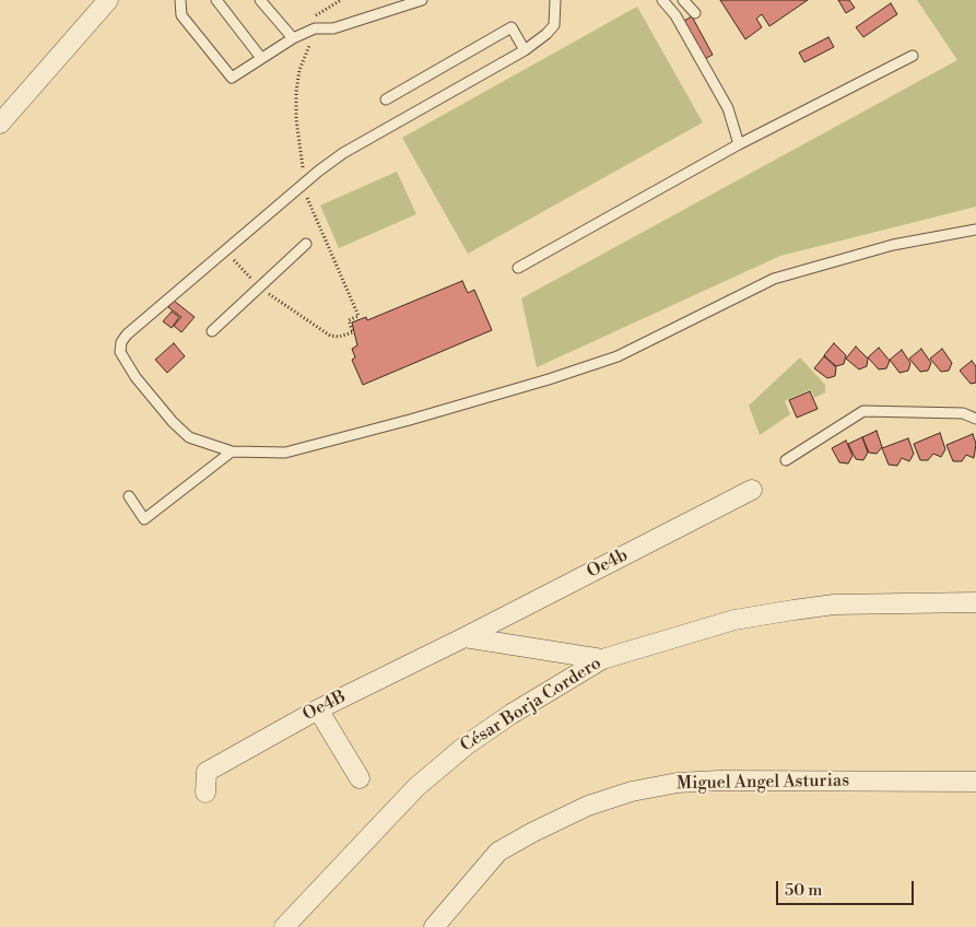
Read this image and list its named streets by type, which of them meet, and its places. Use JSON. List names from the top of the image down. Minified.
{"streets":{"street":["Oe4b","César Borja Cordero","Oe4B","Miguel Angel Asturias"]},"crossings":[["Oe4b","Oe4B"]],"scale_bar":"50 m"}
